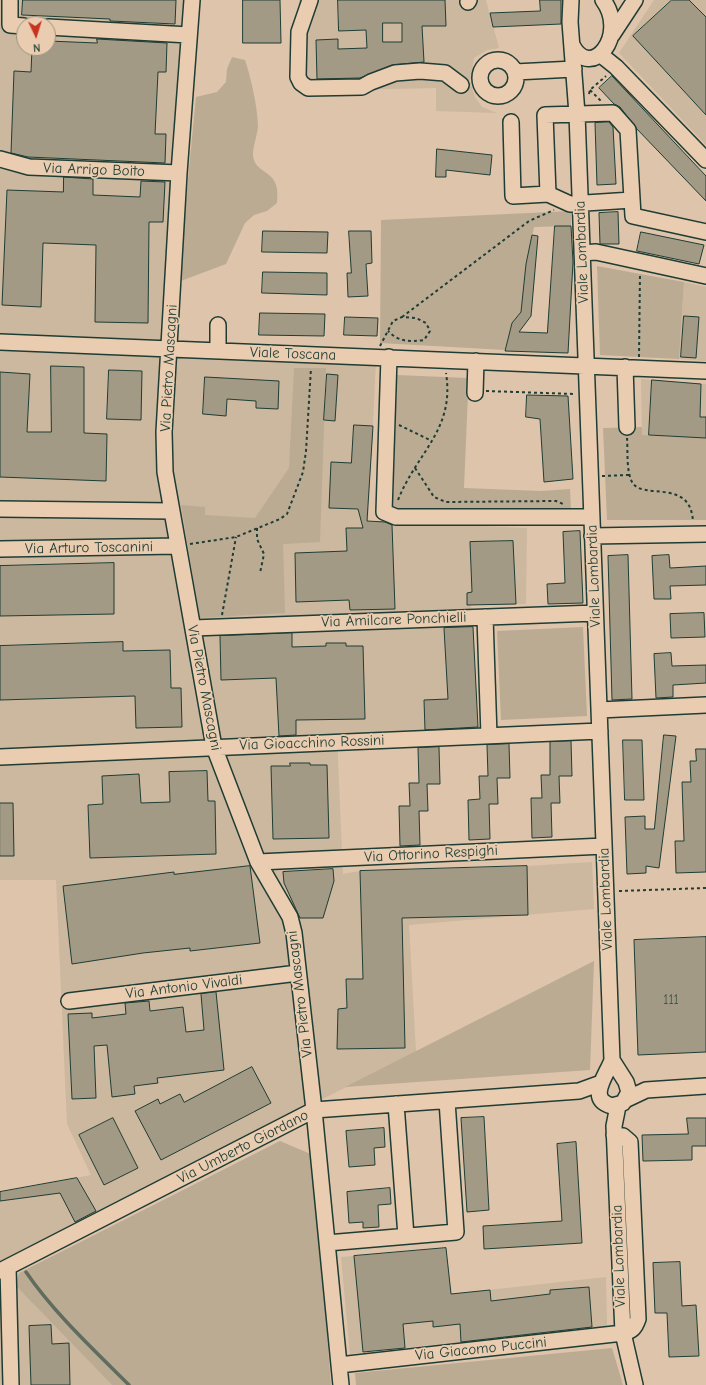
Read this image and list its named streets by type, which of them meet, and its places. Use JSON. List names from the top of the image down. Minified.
{"streets":{"street":["Via Arrigo Boito","Viale Lombardia","Viale Toscana","Via Pietro Mascagni","Via Arturo Toscanini","Via Amilcare Ponchielli","Via Gioacchino Rossini","Via Ottorino Respighi","Via Antonio Vivaldi","Via Umberto Giordano","Via Giacomo Puccini"]},"crossings":[["Via Arrigo Boito","Via Pietro Mascagni"],["Viale Lombardia","Viale Toscana"],["Viale Lombardia","Via Amilcare Ponchielli"],["Viale Lombardia","Via Gioacchino Rossini"],["Viale Lombardia","Via Ottorino Respighi"],["Viale Lombardia","Via Umberto Giordano"],["Viale Lombardia","Via Giacomo Puccini"],["Viale Toscana","Via Pietro Mascagni"],["Via Pietro Mascagni","Via Arturo Toscanini"],["Via Pietro Mascagni","Via Amilcare Ponchielli"],["Via Pietro Mascagni","Via Gioacchino Rossini"],["Via Pietro Mascagni","Via Ottorino Respighi"],["Via Pietro Mascagni","Via Antonio Vivaldi"],["Via Pietro Mascagni","Via Umberto Giordano"],["Via Pietro Mascagni","Via Giacomo Puccini"]],"house_numbers":["111"],"north":"bottom"}
